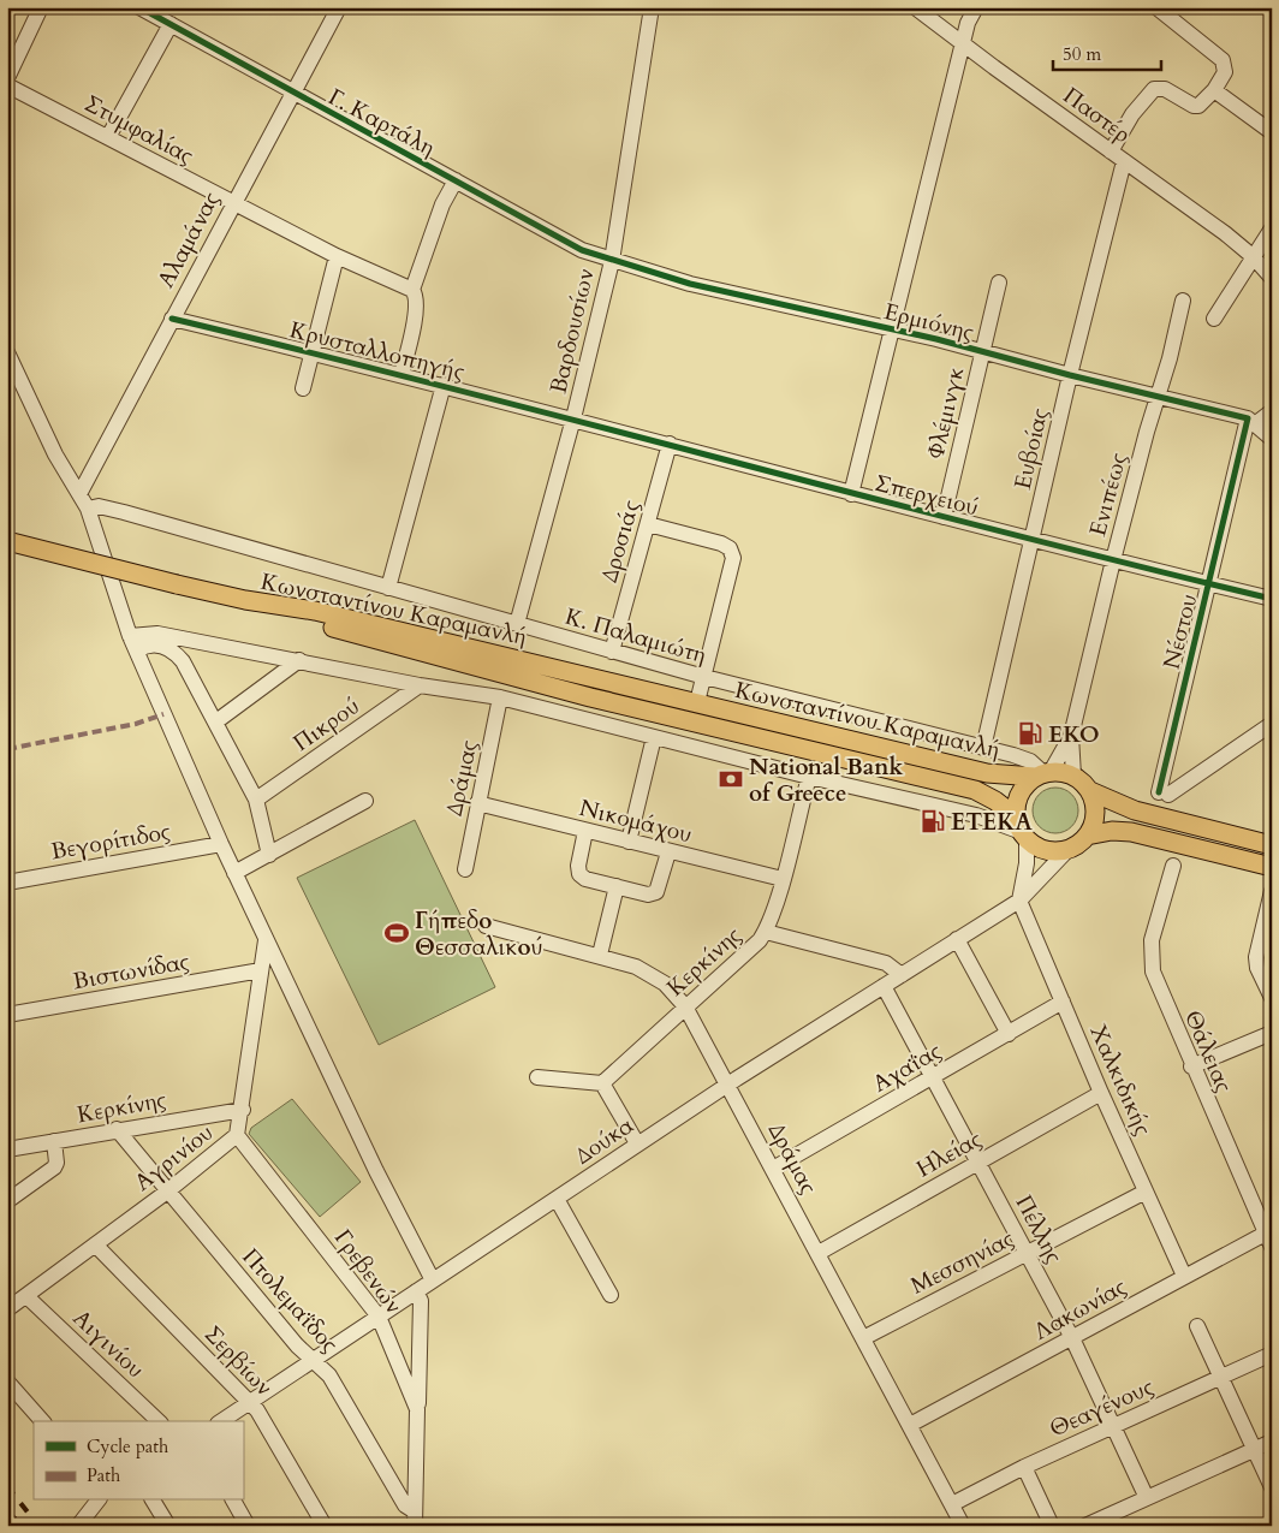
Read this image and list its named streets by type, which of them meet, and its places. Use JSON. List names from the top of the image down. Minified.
{"streets":{"main road":["Κωνσταντίνου Καραμανλή"],"street":["Παστέρ","Γ. Καρτάλη","Στυμφαλίας","Αλαμάνας","Ερμιόνης","Βαρδουσίων","Κρυσταλλοπηγής","Φλέμινγκ","Ευβοίας","Σπερχειού","Ενιπέως","Δροσιάς","Νέστου","Κ. Παλαμιώτη","Πικρού","Δράμας","Νικομάχου","Βεγορίτιδος","Κερκίνης","Βιστωνίδας","Θάλειας","Αχαΐας","Χαλκιδικής","Δούκα","Ηλείας","Αγρινίου","Πέλλης","Μεσσηνίας","Γρεβενών","Πτολεμαΐδος","Λακωνίας","Αιγινίου","Σερβίων","Θεαγένους"]},"crossings":[["Παστέρ","Ευβοίας"],["Γ. Καρτάλη","Αλαμάνας"],["Γ. Καρτάλη","Ερμιόνης"],["Γ. Καρτάλη","Βαρδουσίων"],["Στυμφαλίας","Αλαμάνας"],["Αλαμάνας","Κρυσταλλοπηγής"],["Ερμιόνης","Βαρδουσίων"],["Ερμιόνης","Φλέμινγκ"],["Ερμιόνης","Ευβοίας"],["Ερμιόνης","Ενιπέως"],["Ερμιόνης","Νέστου"],["Βαρδουσίων","Κρυσταλλοπηγής"],["Βαρδουσίων","Σπερχειού"],["Βαρδουσίων","Κ. Παλαμιώτη"],["Κρυσταλλοπηγής","Σπερχειού"],["Φλέμινγκ","Σπερχειού"],["Ευβοίας","Σπερχειού"],["Ευβοίας","Κ. Παλαμιώτη"],["Σπερχειού","Ενιπέως"],["Σπερχειού","Δροσιάς"],["Σπερχειού","Νέστου"],["Ενιπέως","Κωνσταντίνου Καραμανλή"],["Ενιπέως","Κ. Παλαμιώτη"],["Ενιπέως","Δούκα"],["Δροσιάς","Κ. Παλαμιώτη"],["Κωνσταντίνου Καραμανλή","Κ. Παλαμιώτη"],["Κωνσταντίνου Καραμανλή","Πικρού"],["Κωνσταντίνου Καραμανλή","Δράμας"],["Κωνσταντίνου Καραμανλή","Κερκίνης"],["Κωνσταντίνου Καραμανλή","Δούκα"],["Κ. Παλαμιώτη","Δούκα"],["Δράμας","Νικομάχου"],["Δράμας","Κερκίνης"],["Δράμας","Αχαΐας"],["Δράμας","Δούκα"],["Δράμας","Ηλείας"],["Δράμας","Μεσσηνίας"],["Δράμας","Λακωνίας"],["Δράμας","Θεαγένους"],["Νικομάχου","Κερκίνης"],["Κερκίνης","Αγρινίου"],["Κερκίνης","Πτολεμαΐδος"],["Βιστωνίδας","Αγρινίου"],["Θάλειας","Λακωνίας"],["Αχαΐας","Χαλκιδικής"],["Αχαΐας","Πέλλης"],["Χαλκιδικής","Δούκα"],["Χαλκιδικής","Ηλείας"],["Χαλκιδικής","Μεσσηνίας"],["Χαλκιδικής","Λακωνίας"],["Δούκα","Πέλλης"],["Δούκα","Γρεβενών"],["Δούκα","Πτολεμαΐδος"],["Δούκα","Σερβίων"],["Ηλείας","Πέλλης"],["Αγρινίου","Γρεβενών"],["Αγρινίου","Πτολεμαΐδος"],["Αγρινίου","Αιγινίου"],["Αγρινίου","Σερβίων"],["Πέλλης","Μεσσηνίας"],["Πέλλης","Λακωνίας"],["Πέλλης","Θεαγένους"],["Γρεβενών","Πτολεμαΐδος"]],"places":{"fuel station":["EKO","ΕΤΕΚΑ"],"bank":["National Bank of Greece"],"sports":["Γήπεδο Θεσσαλικού"]},"legend":["Cycle path","Path"],"scale_bar":"50 m"}
